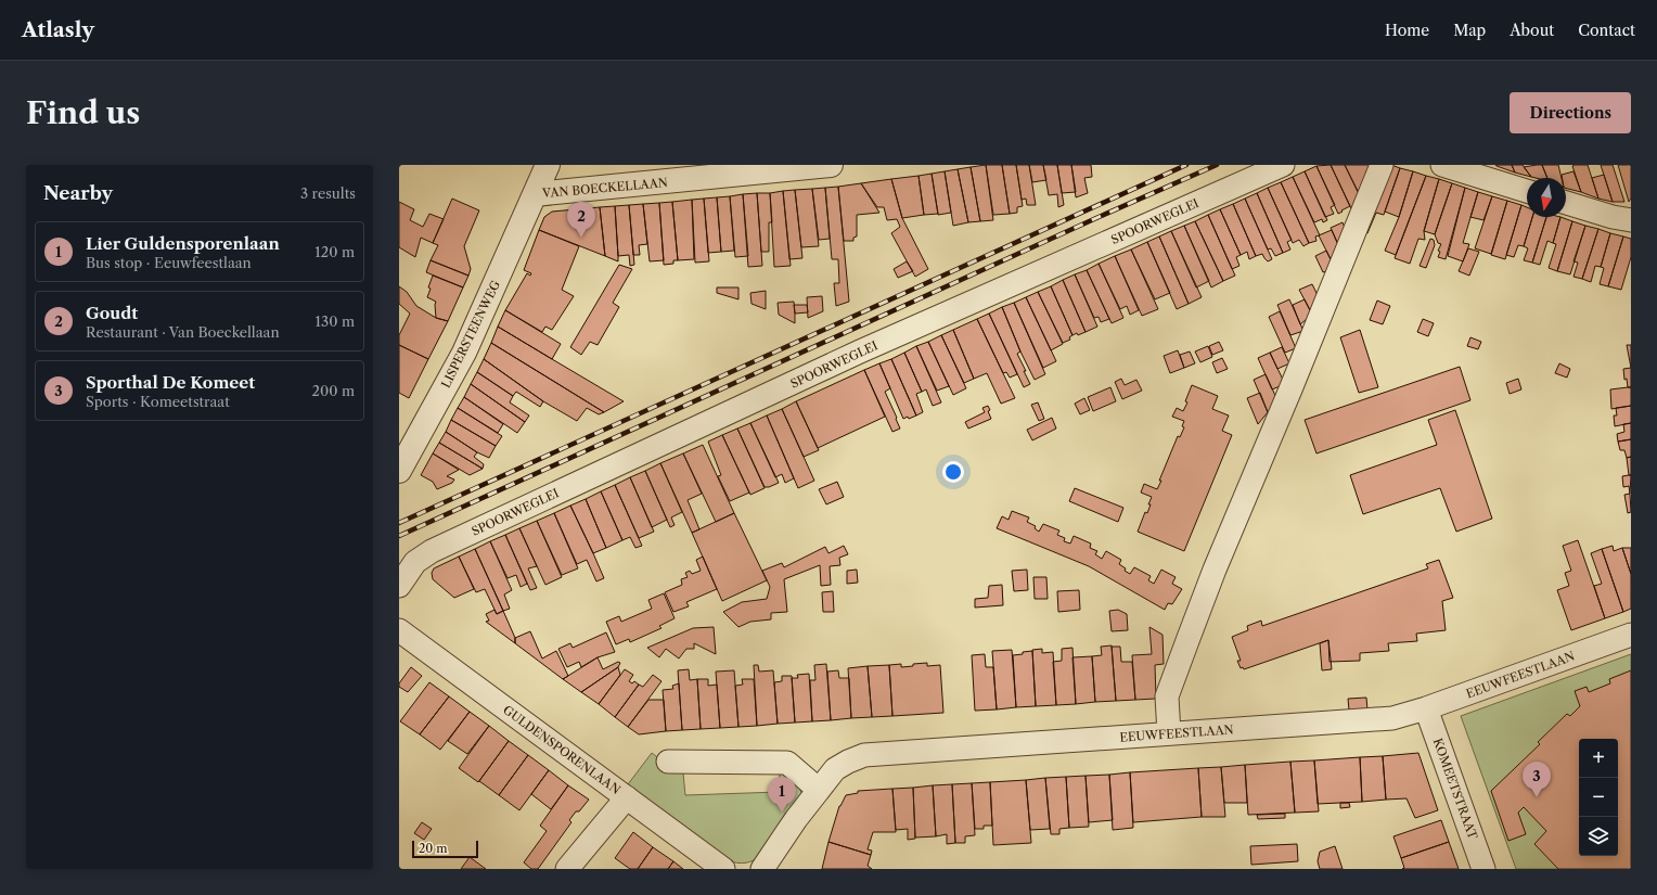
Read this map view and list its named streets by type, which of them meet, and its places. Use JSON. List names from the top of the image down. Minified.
{"streets":{"street":["VAN BOECKELLAAN","SPOORWEGLEI","LISPERSTEENWEG","EEUWFEESTLAAN","GULDENSPORENLAAN","KOMEETSTRAAT"]},"crossings":[["VAN BOECKELLAAN","LISPERSTEENWEG"],["EEUWFEESTLAAN","KOMEETSTRAAT"]],"scale_bar":"20 m","north":"bottom","page":{"header":"Atlasly","nav":["Home","Map","About","Contact"],"buttons":"Directions","title":"Find us","heading":["Nearby","3 results"],"pins":["2","3","1"],"list":[{"mark":"1","name":"Lier Guldensporenlaan","note":"Bus stop · Eeuwfeestlaan","value":"120 m"},{"mark":"2","name":"Goudt","note":"Restaurant · Van Boeckellaan","value":"130 m"},{"mark":"3","name":"Sporthal De Komeet","note":"Sports · Komeetstraat","value":"200 m"}],"map_buttons":["+","−"],"scale":"20 m"}}
